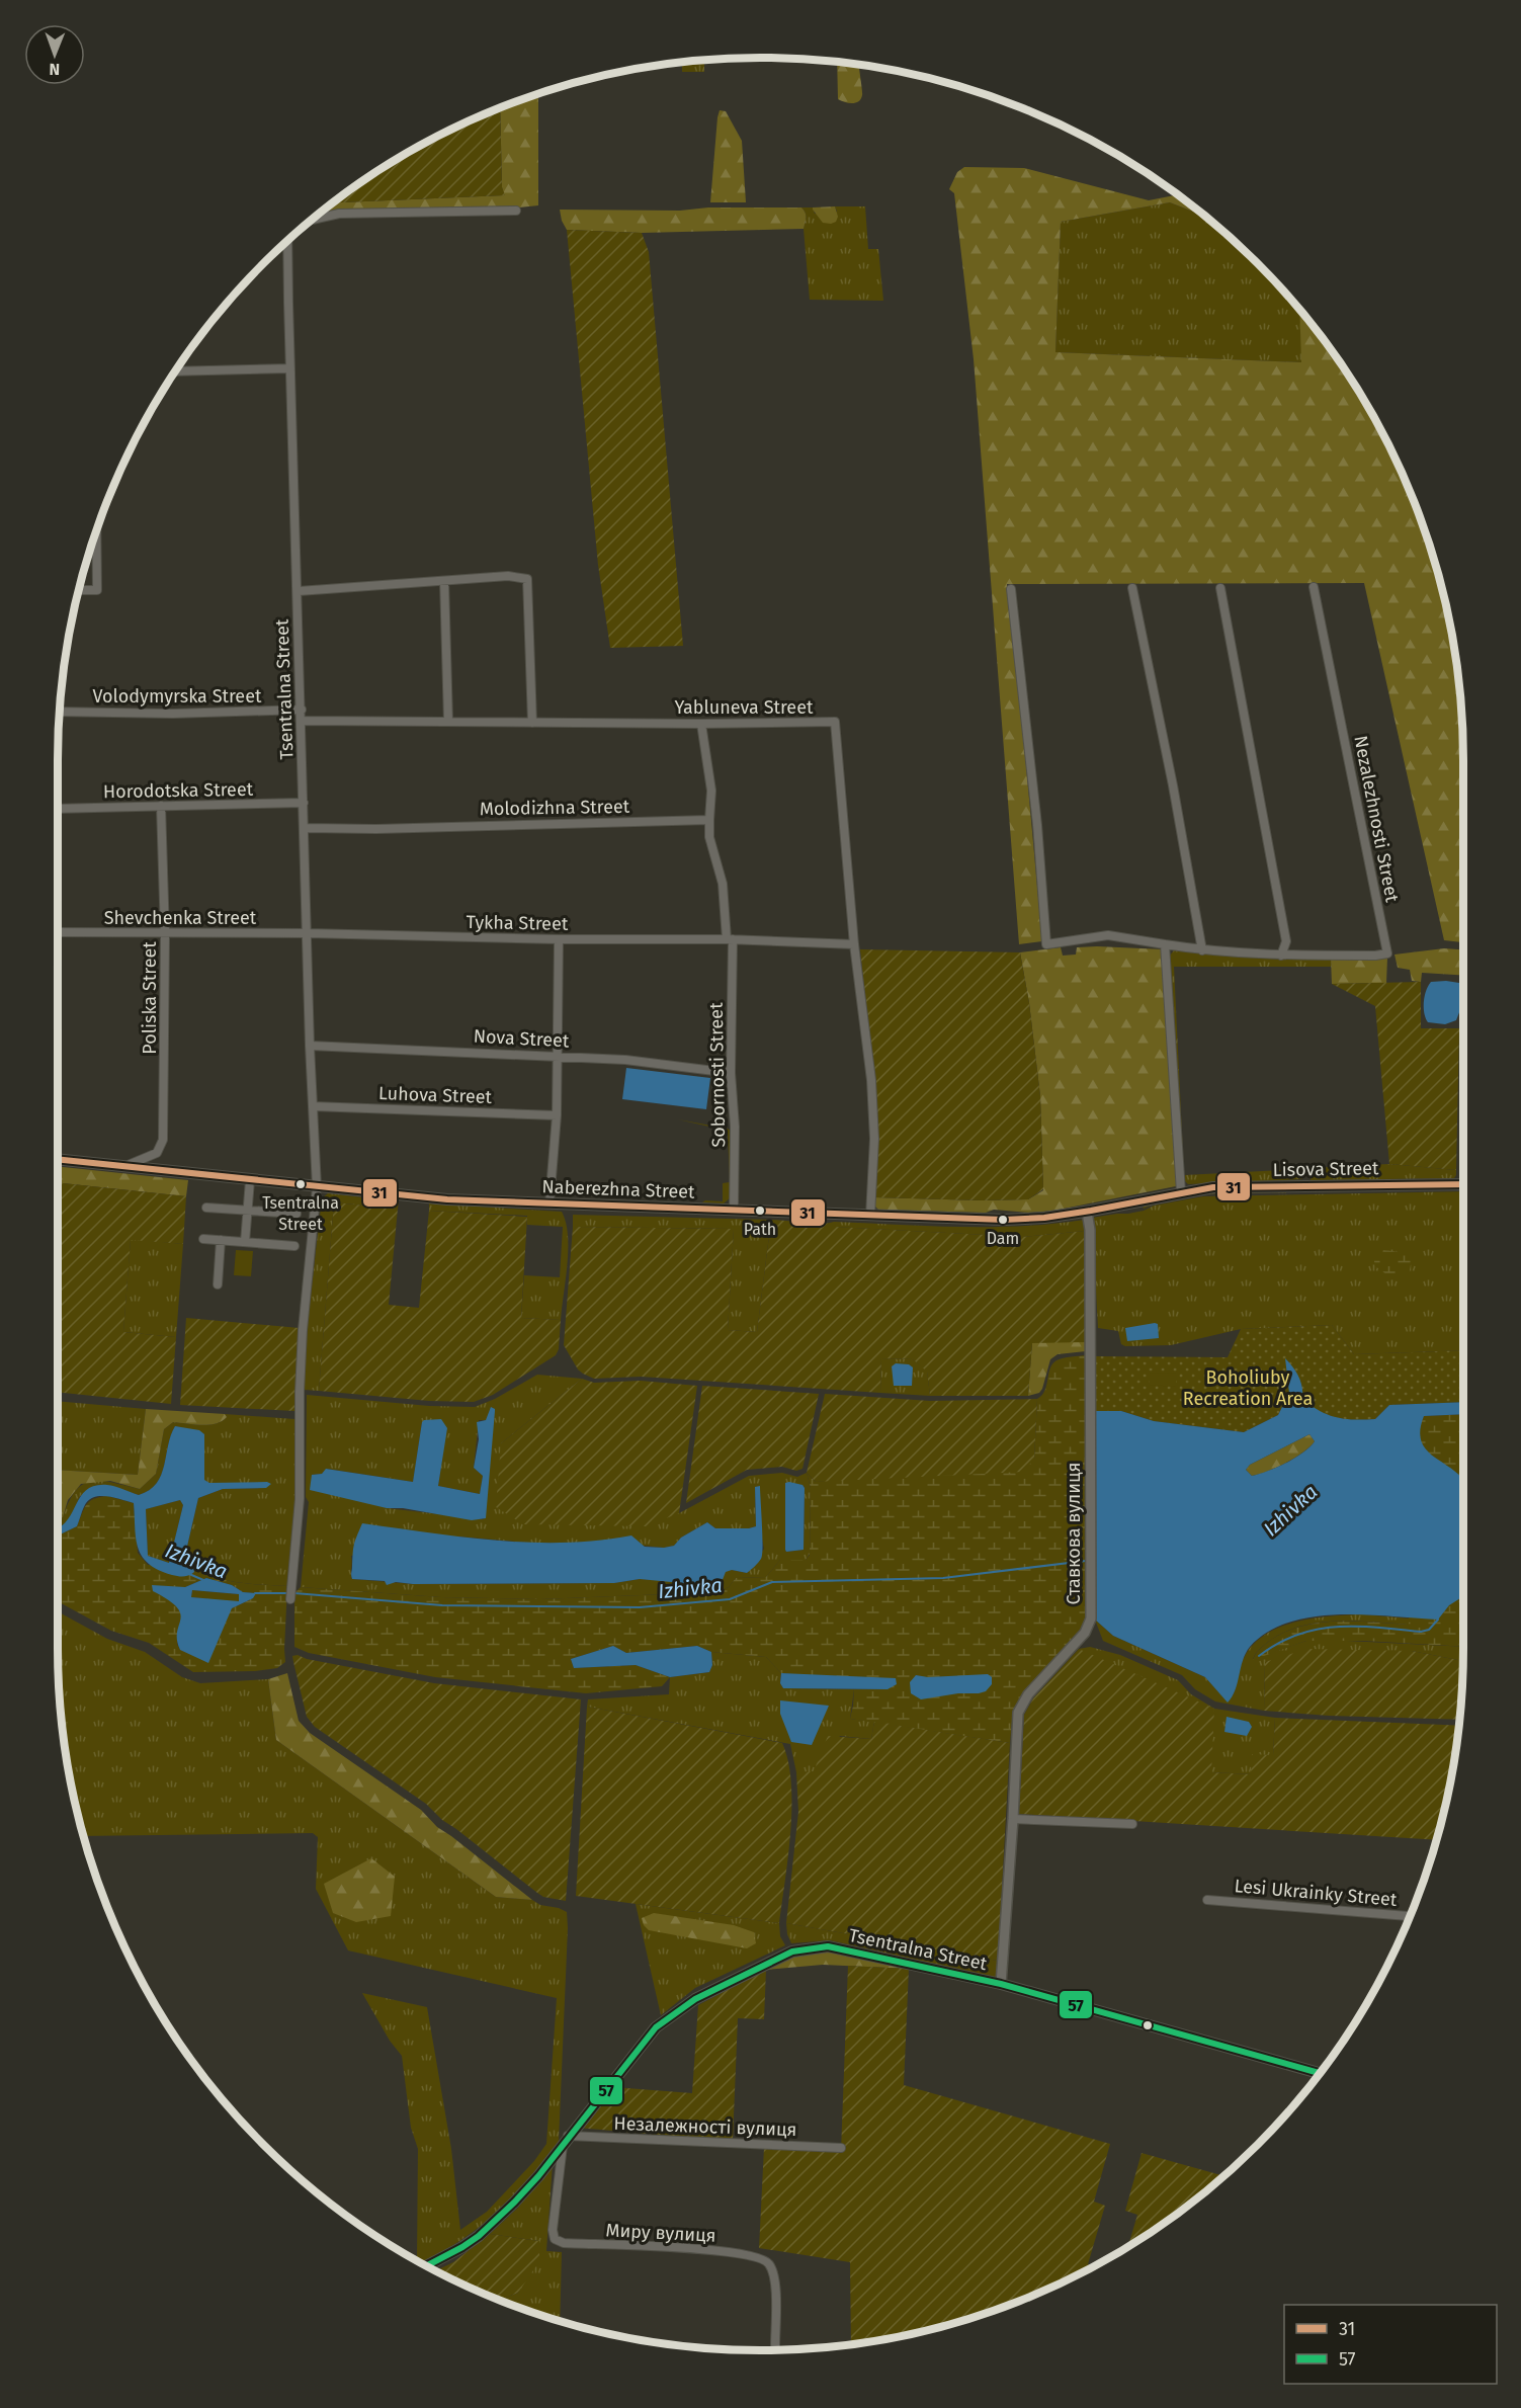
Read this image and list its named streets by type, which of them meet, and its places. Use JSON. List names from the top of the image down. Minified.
{"streets":{"street":["Tsentralna Street","Volodymyrska Street","Yabluneva Street","Horodotska Street","Molodizhna Street","Nezalezhnosti Street","Shevchenka Street","Tykha Street","Poliska Street","Nova Street","Sobornosti Street","Luhova Street","Lisova Street","Naberezhna Street","Ставкова вулиця","Lesi Ukrainky Street","Незалежності вулиця","Миру вулиця"]},"crossings":[["Tsentralna Street","Volodymyrska Street"],["Tsentralna Street","Yabluneva Street"],["Tsentralna Street","Horodotska Street"],["Tsentralna Street","Molodizhna Street"],["Tsentralna Street","Shevchenka Street"],["Tsentralna Street","Tykha Street"],["Tsentralna Street","Nova Street"],["Tsentralna Street","Luhova Street"],["Tsentralna Street","Naberezhna Street"],["Tsentralna Street","Ставкова вулиця"],["Tsentralna Street","Незалежності вулиця"],["Tsentralna Street","Миру вулиця"],["Yabluneva Street","Tykha Street"],["Yabluneva Street","Naberezhna Street"],["Horodotska Street","Poliska Street"],["Shevchenka Street","Tykha Street"],["Shevchenka Street","Poliska Street"],["Tykha Street","Sobornosti Street"],["Poliska Street","Naberezhna Street"],["Nova Street","Sobornosti Street"],["Sobornosti Street","Naberezhna Street"],["Lisova Street","Naberezhna Street"],["Naberezhna Street","Ставкова вулиця"],["Незалежності вулиця","Миру вулиця"]],"water":["Izhivka"],"parks":["Boholiuby Recreation Area"],"places":["Tsentralna Street","Path","Dam"],"lines":["transit line 31","transit line 57"],"legend":["31","57"],"north":"bottom"}
